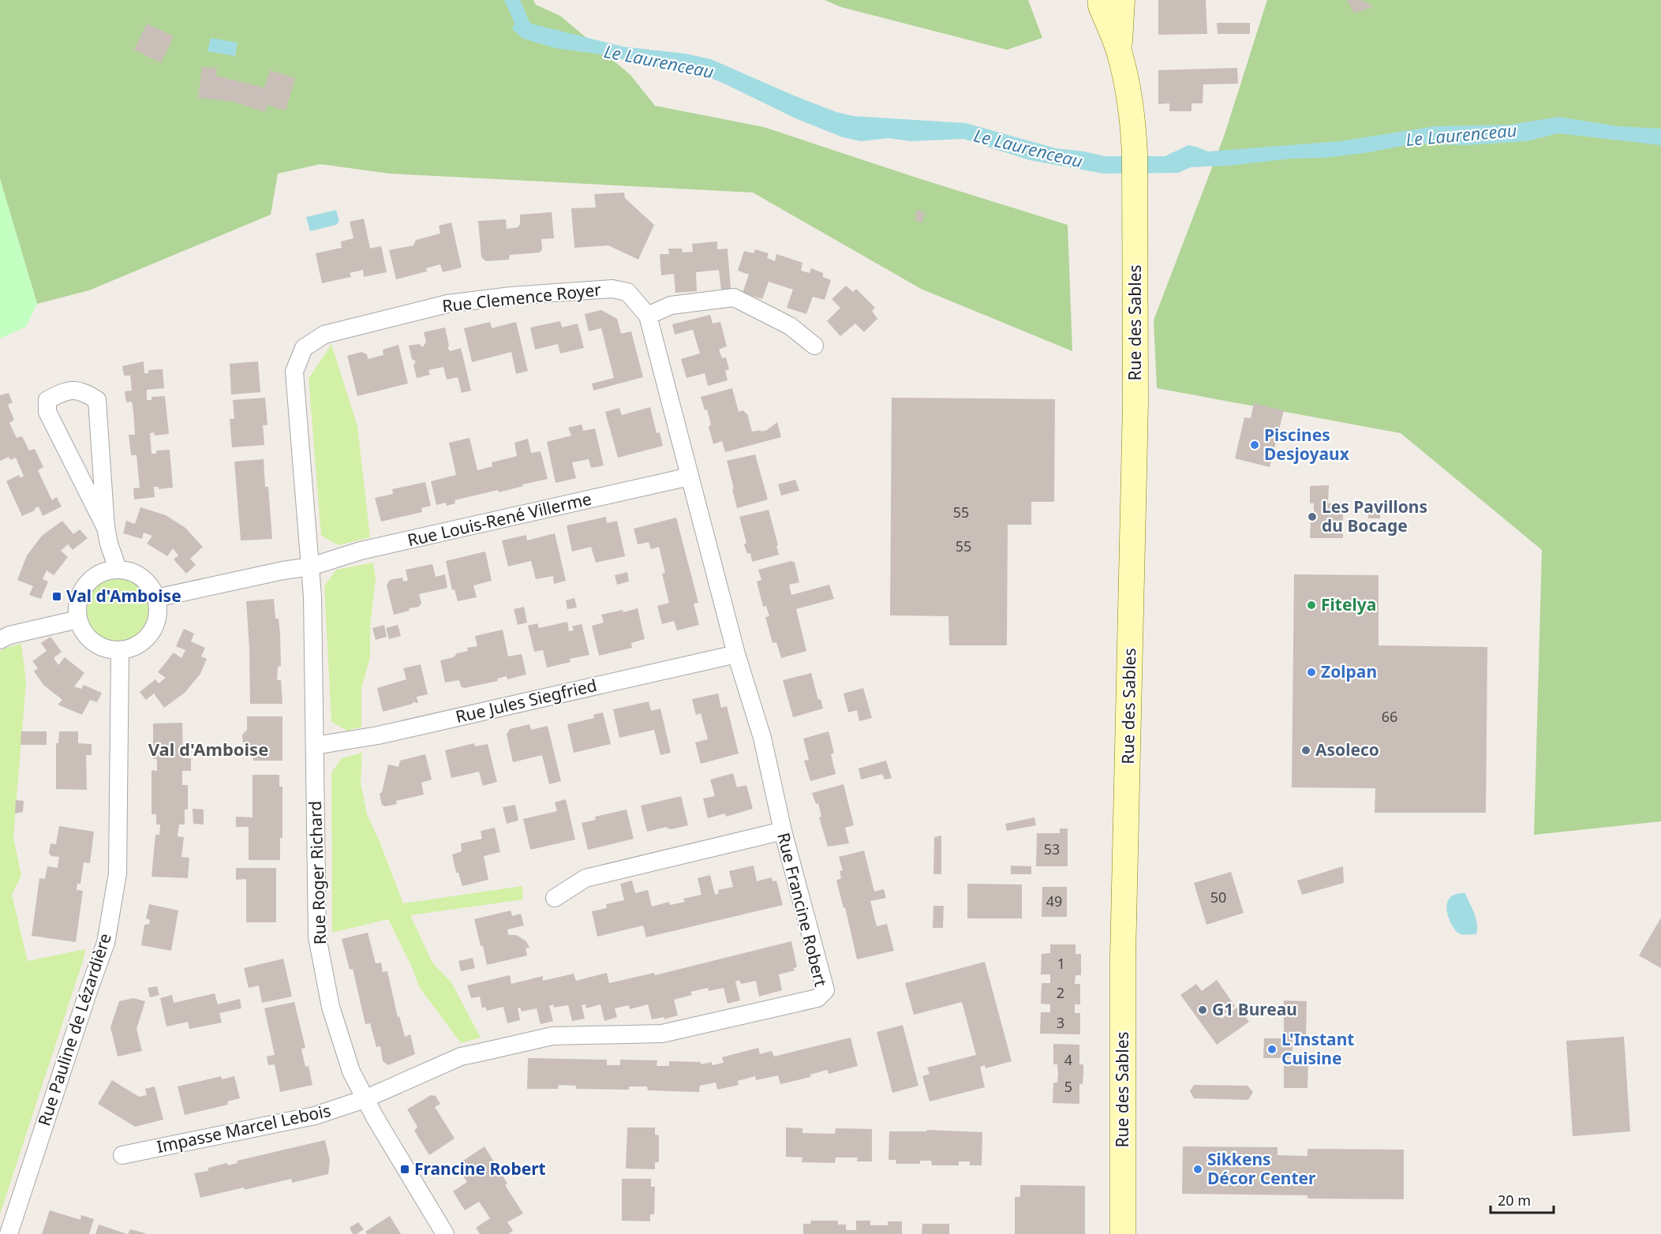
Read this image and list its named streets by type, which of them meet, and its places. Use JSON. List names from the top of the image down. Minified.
{"streets":{"main road":["Rue des Sables"],"street":["Rue Clemence Royer","Rue Louis-René Villerme","Rue Jules Siegfried","Rue Roger Richard","Rue Francine Robert","Rue Pauline de Lézardière","Impasse Marcel Lebois"]},"crossings":[["Rue Clemence Royer","Rue Louis-René Villerme"],["Rue Clemence Royer","Rue Roger Richard"],["Rue Clemence Royer","Rue Francine Robert"],["Rue Louis-René Villerme","Rue Roger Richard"],["Rue Louis-René Villerme","Rue Francine Robert"],["Rue Louis-René Villerme","Rue Pauline de Lézardière"],["Rue Jules Siegfried","Rue Roger Richard"],["Rue Jules Siegfried","Rue Francine Robert"],["Rue Roger Richard","Rue Francine Robert"],["Rue Roger Richard","Impasse Marcel Lebois"],["Rue Francine Robert","Impasse Marcel Lebois"]],"districts":["Val d'Amboise"],"water":["Le Laurenceau"],"places":{"other":["Piscines Desjoyaux","Les Pavillons du Bocage","Fitelya","Zolpan","Asoleco","G1 Bureau","L'Instant Cuisine","Sikkens Décor Center"],"transit":["Val d'Amboise","Francine Robert"]},"house_numbers":["55","55","66","53","50","49","1","2","3","4","5"],"scale_bar":"20 m"}
